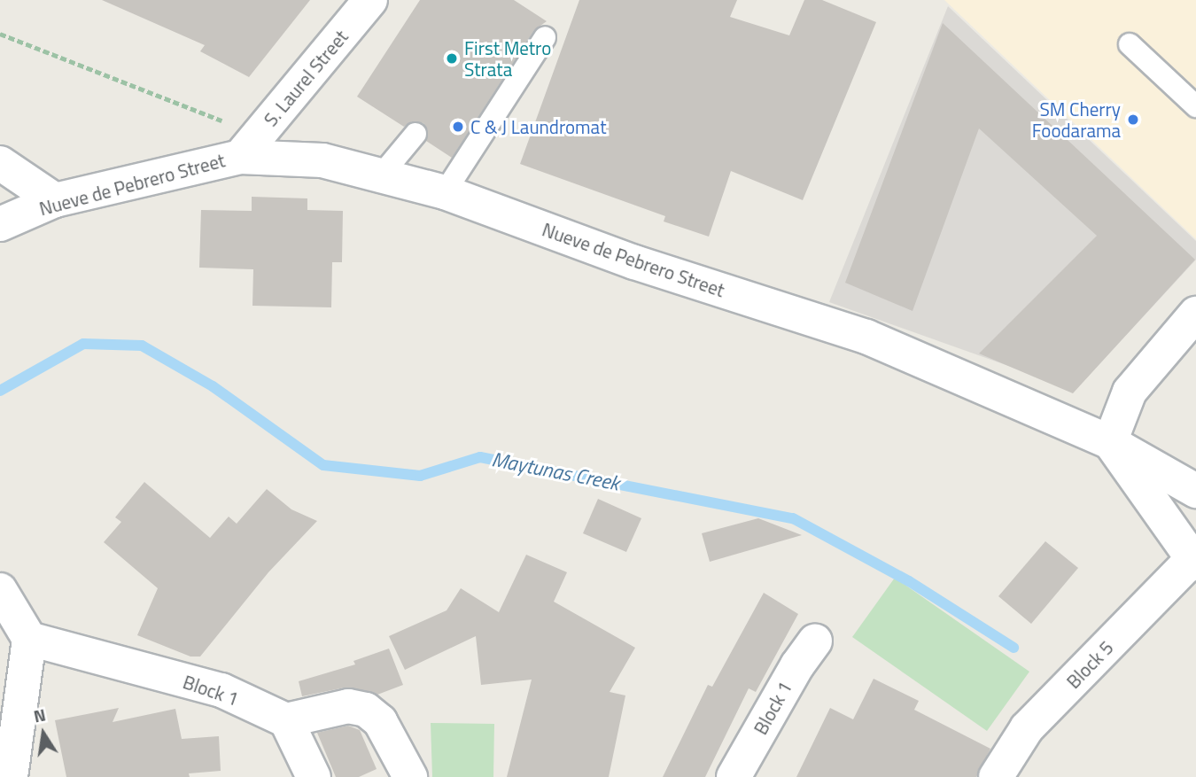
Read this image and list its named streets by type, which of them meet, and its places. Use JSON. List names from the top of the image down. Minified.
{"streets":{"street":["S. Laurel Street","Nueve de Pebrero Street","Block 5","Block 1"]},"crossings":[["S. Laurel Street","Nueve de Pebrero Street"]],"water":["Maytunas Creek"],"places":["First Metro Strata","SM Cherry Foodarama","C & J Laundromat"],"north":"top"}
